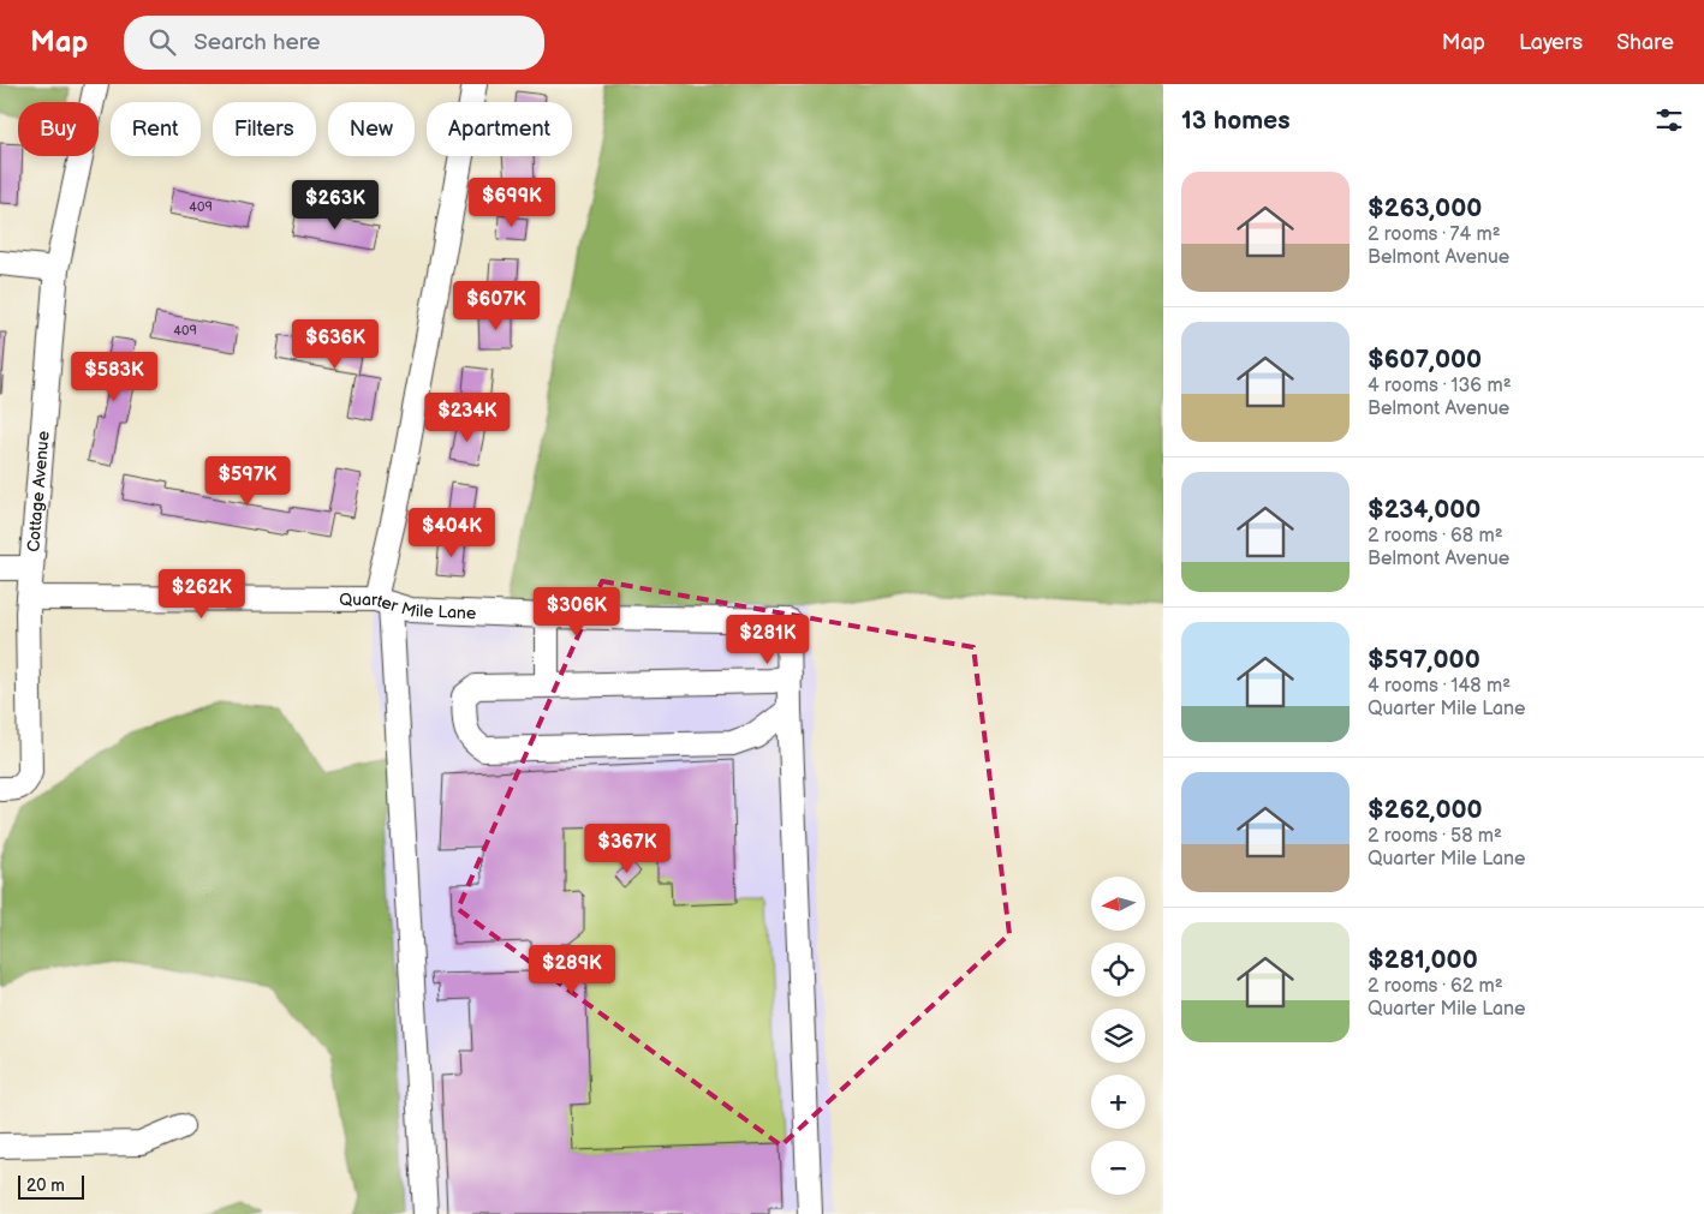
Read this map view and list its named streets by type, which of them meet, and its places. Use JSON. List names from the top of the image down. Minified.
{"streets":{"street":["Cottage Avenue","Quarter Mile Lane"]},"crossings":[["Cottage Avenue","Quarter Mile Lane"]],"house_numbers":["409","409"],"scale_bar":"20 m","north":"left","page":{"header":"Map","search":"Search here","nav":["Map","Layers","Share"],"heading":"13 homes","chip":["Buy","Rent","Filters","New","Apartment"],"list":[{"name":"$263,000","note":"2 rooms · 74 m² · Belmont Avenue"},{"name":"$607,000","note":"4 rooms · 136 m² · Belmont Avenue"},{"name":"$234,000","note":"2 rooms · 68 m² · Belmont Avenue"},{"name":"$597,000","note":"4 rooms · 148 m² · Quarter Mile Lane"},{"name":"$262,000","note":"2 rooms · 58 m² · Quarter Mile Lane"},{"name":"$281,000","note":"2 rooms · 62 m² · Quarter Mile Lane"}],"price":["$699K","$263K","$607K","$636K","$583K","$234K","$597K","$404K","$262K","$306K","$281K","$367K","$289K"],"map_buttons":["+","−"],"scale":"20 m"}}
